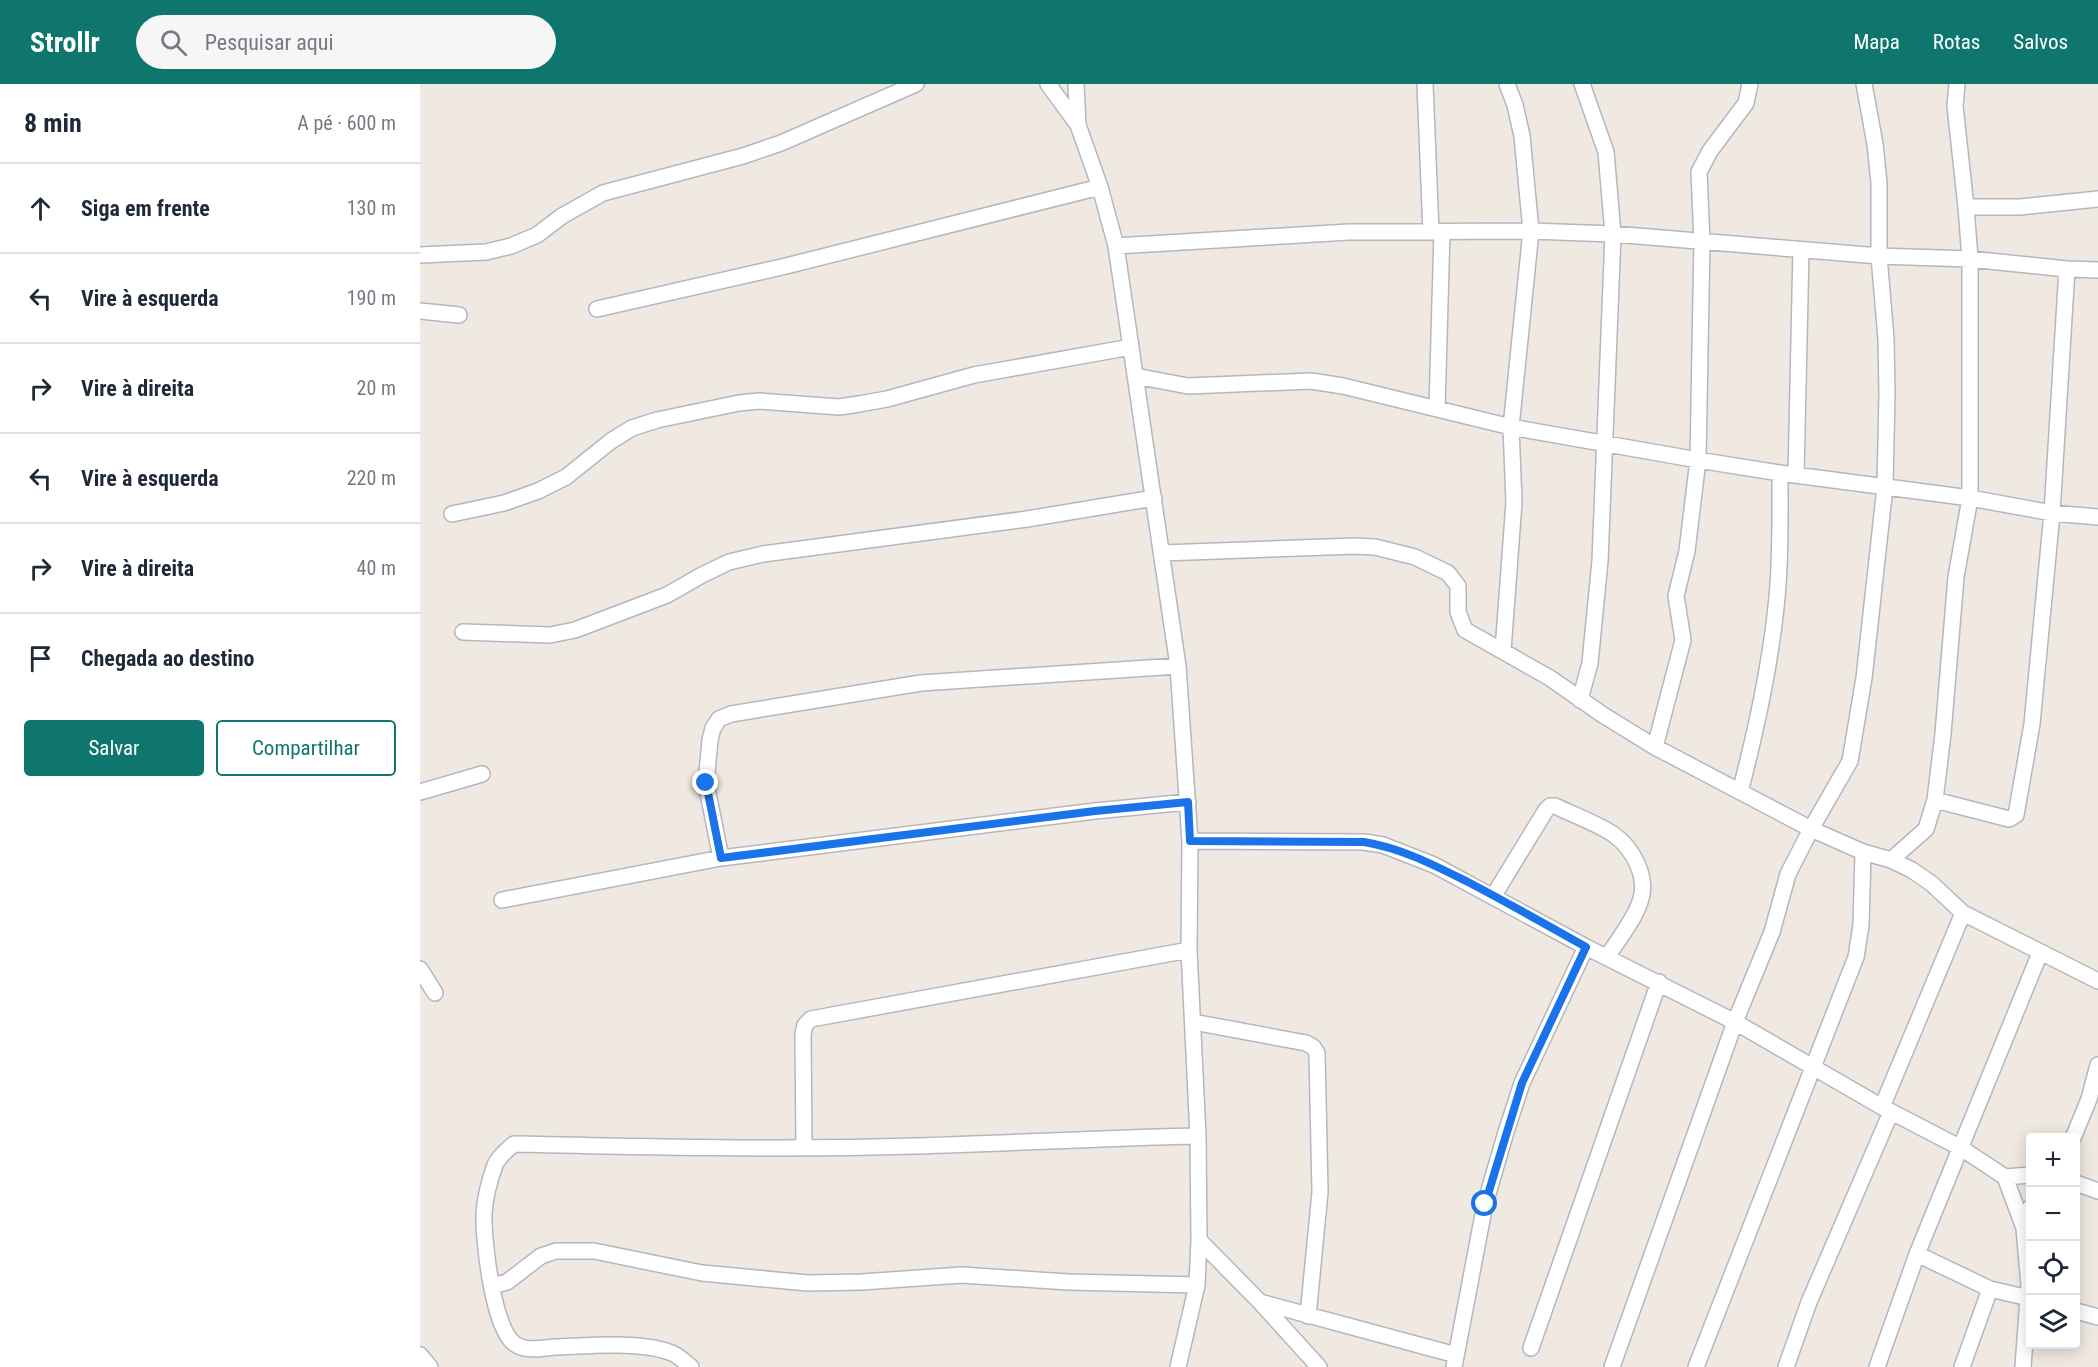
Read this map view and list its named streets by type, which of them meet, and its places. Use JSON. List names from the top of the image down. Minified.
{"page":{"header":"Strollr","search":"Pesquisar aqui","nav":["Mapa","Rotas","Salvos"],"heading":["8 min","A pé · 600 m"],"list":[["Siga em frente","130 m"],["Vire à esquerda","190 m"],["Vire à direita","20 m"],["Vire à esquerda","220 m"],["Vire à direita","40 m"],"Chegada ao destino"],"buttons":["Salvar","Compartilhar"],"map_buttons":["+","−"]}}
